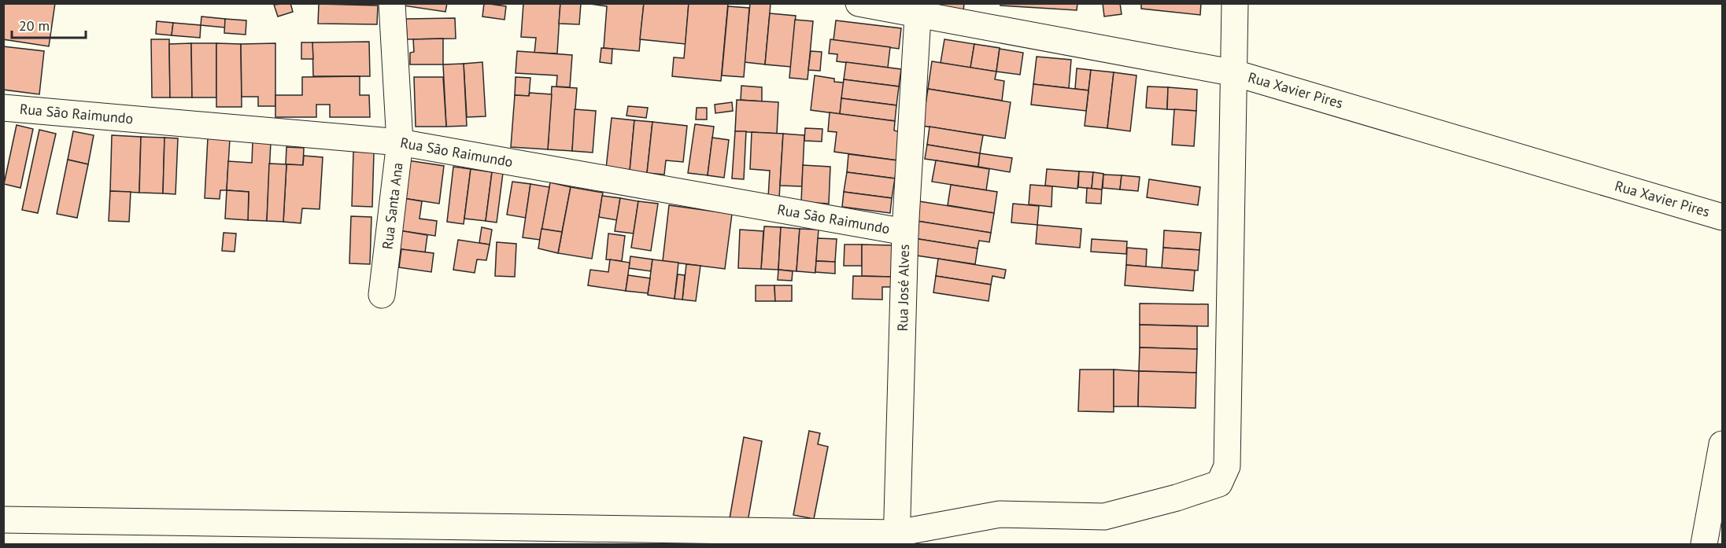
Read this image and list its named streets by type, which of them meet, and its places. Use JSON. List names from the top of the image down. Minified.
{"streets":{"street":["Rua Xavier Pires","Rua São Raimundo","Rua Santa Ana","Rua José Alves"]},"crossings":[["Rua Xavier Pires","Rua José Alves"],["Rua São Raimundo","Rua Santa Ana"],["Rua São Raimundo","Rua José Alves"]],"scale_bar":"20 m"}
